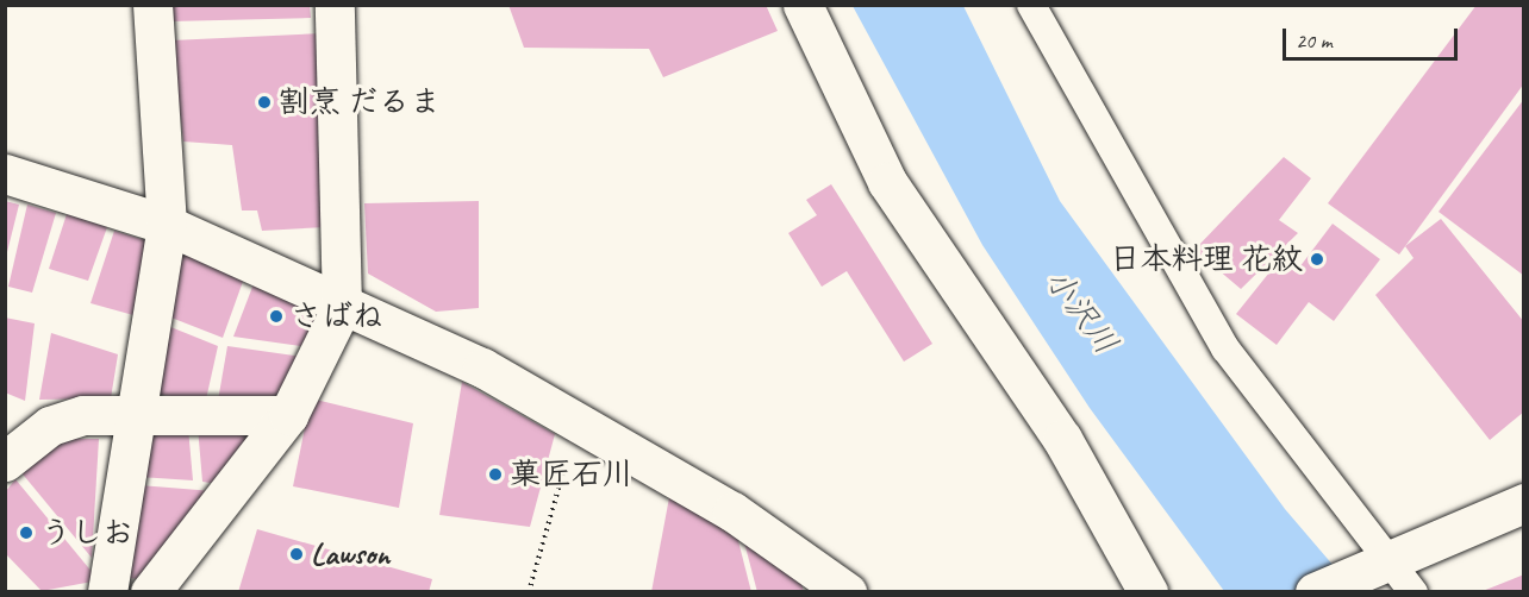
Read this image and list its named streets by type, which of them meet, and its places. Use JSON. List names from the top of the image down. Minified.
{"water":["小沢川"],"places":["割烹 だるま","日本料理 花紋","さばね","菓匠石川","うしお","Lawson"],"scale_bar":"20 m"}
